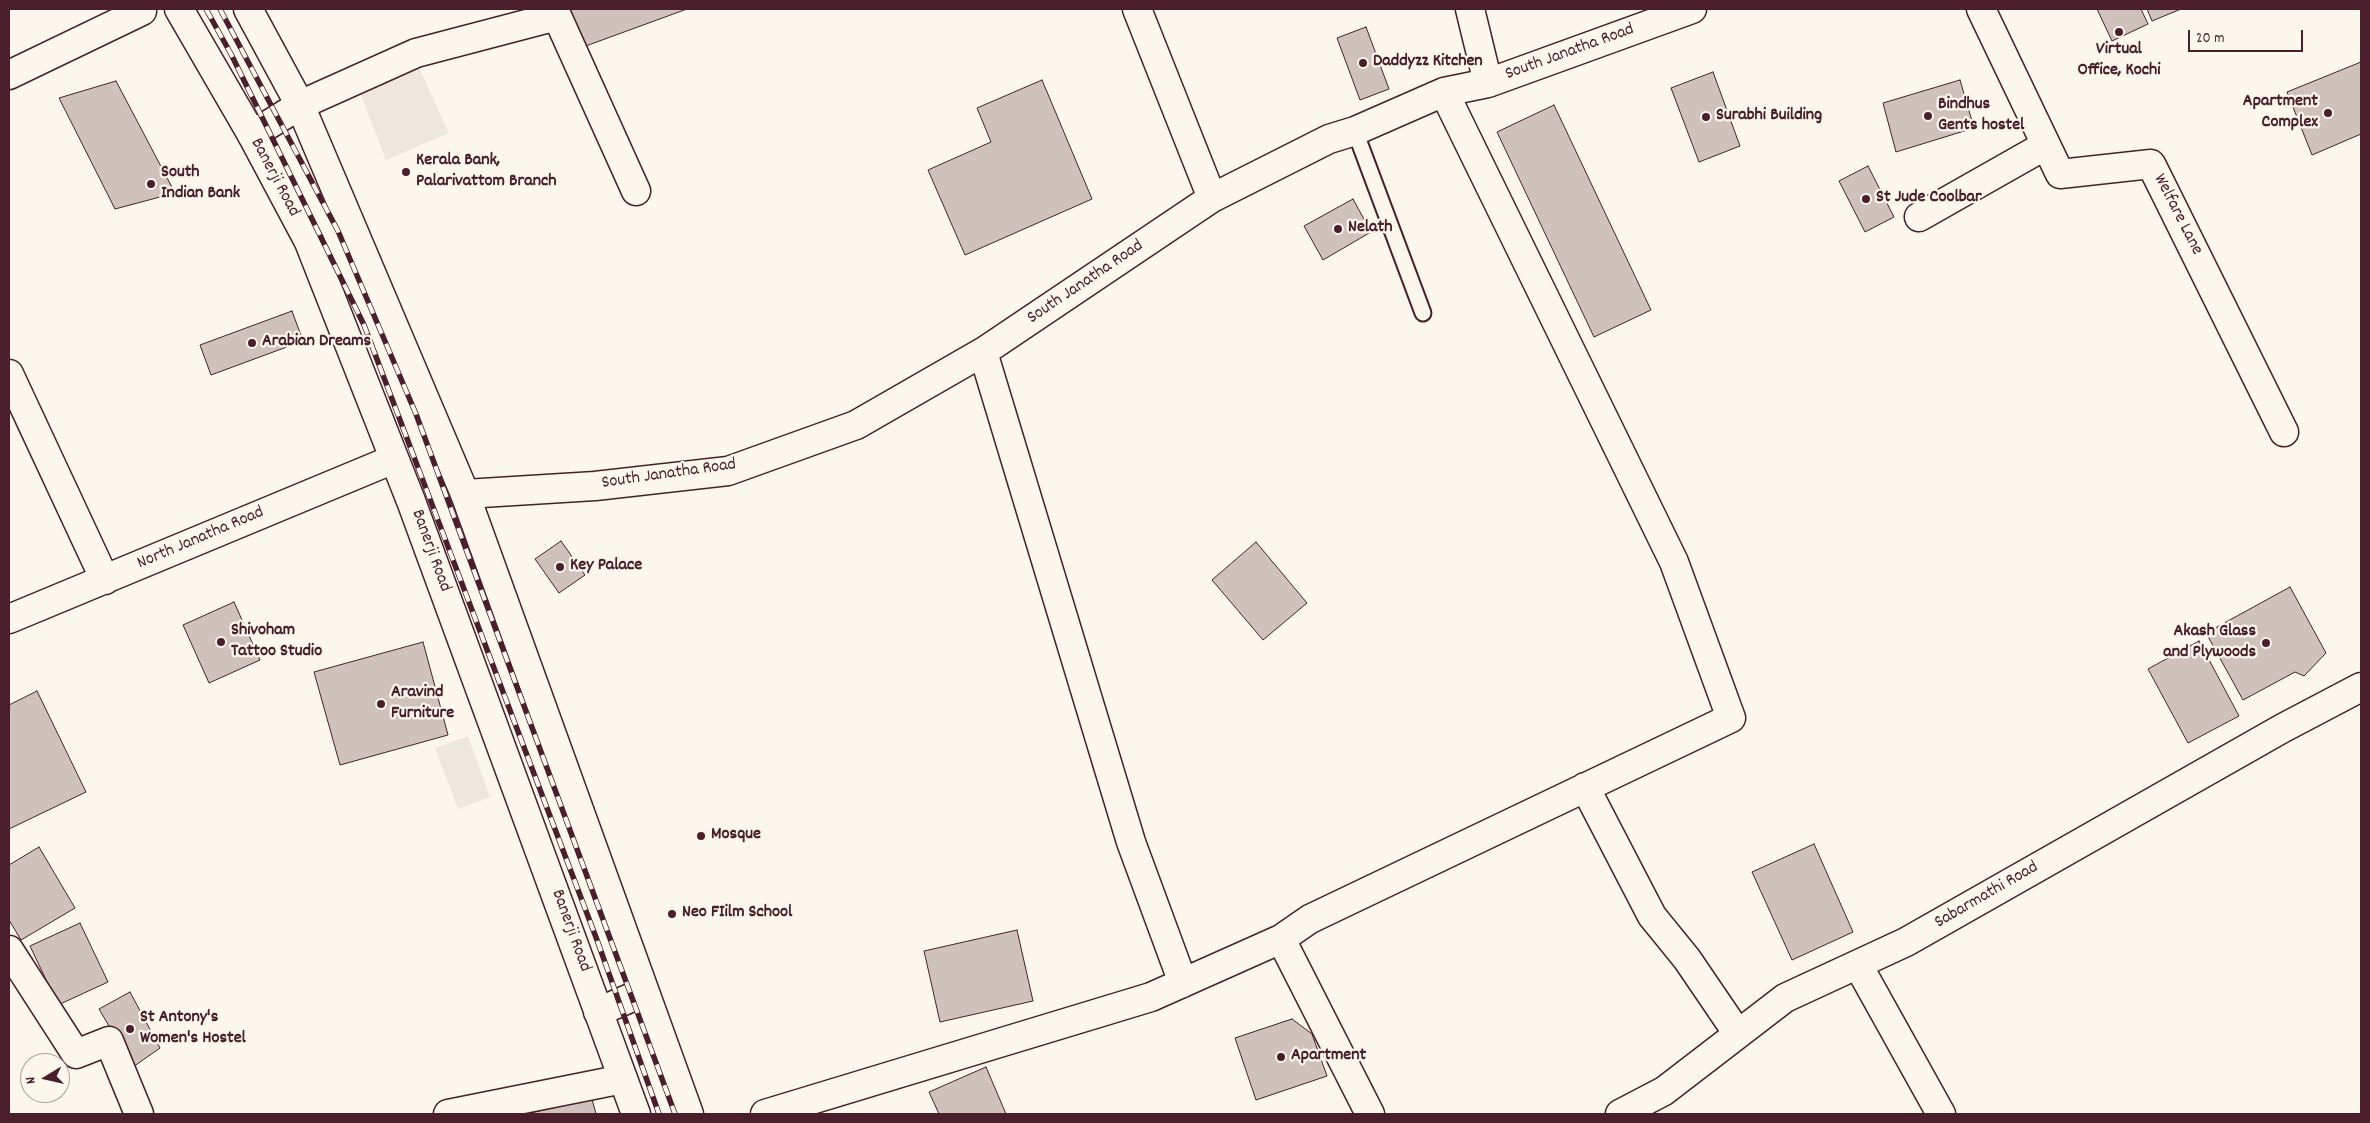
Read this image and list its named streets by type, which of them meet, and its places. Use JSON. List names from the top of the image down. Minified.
{"streets":{"street":["South Janatha Road","Banerji Road","Welfare Lane","North Janatha Road","Sabarmathi Road"]},"crossings":[["Banerji Road","North Janatha Road"]],"places":["Virtual Office, Kochi","Daddyzz Kitchen","Apartment Complex","Bindhus Gents hostel","Surabhi Building","Kerala Bank, Palarivattom Branch","South Indian Bank","St Jude Coolbar","Nelath","Arabian Dreams","Key Palace","Shivoham Tattoo Studio","Akash Glass and Plywoods","Aravind Furniture","Mosque","Neo FIilm School","St Antony's Women's Hostel","Apartment"],"scale_bar":"20 m","north":"left"}
